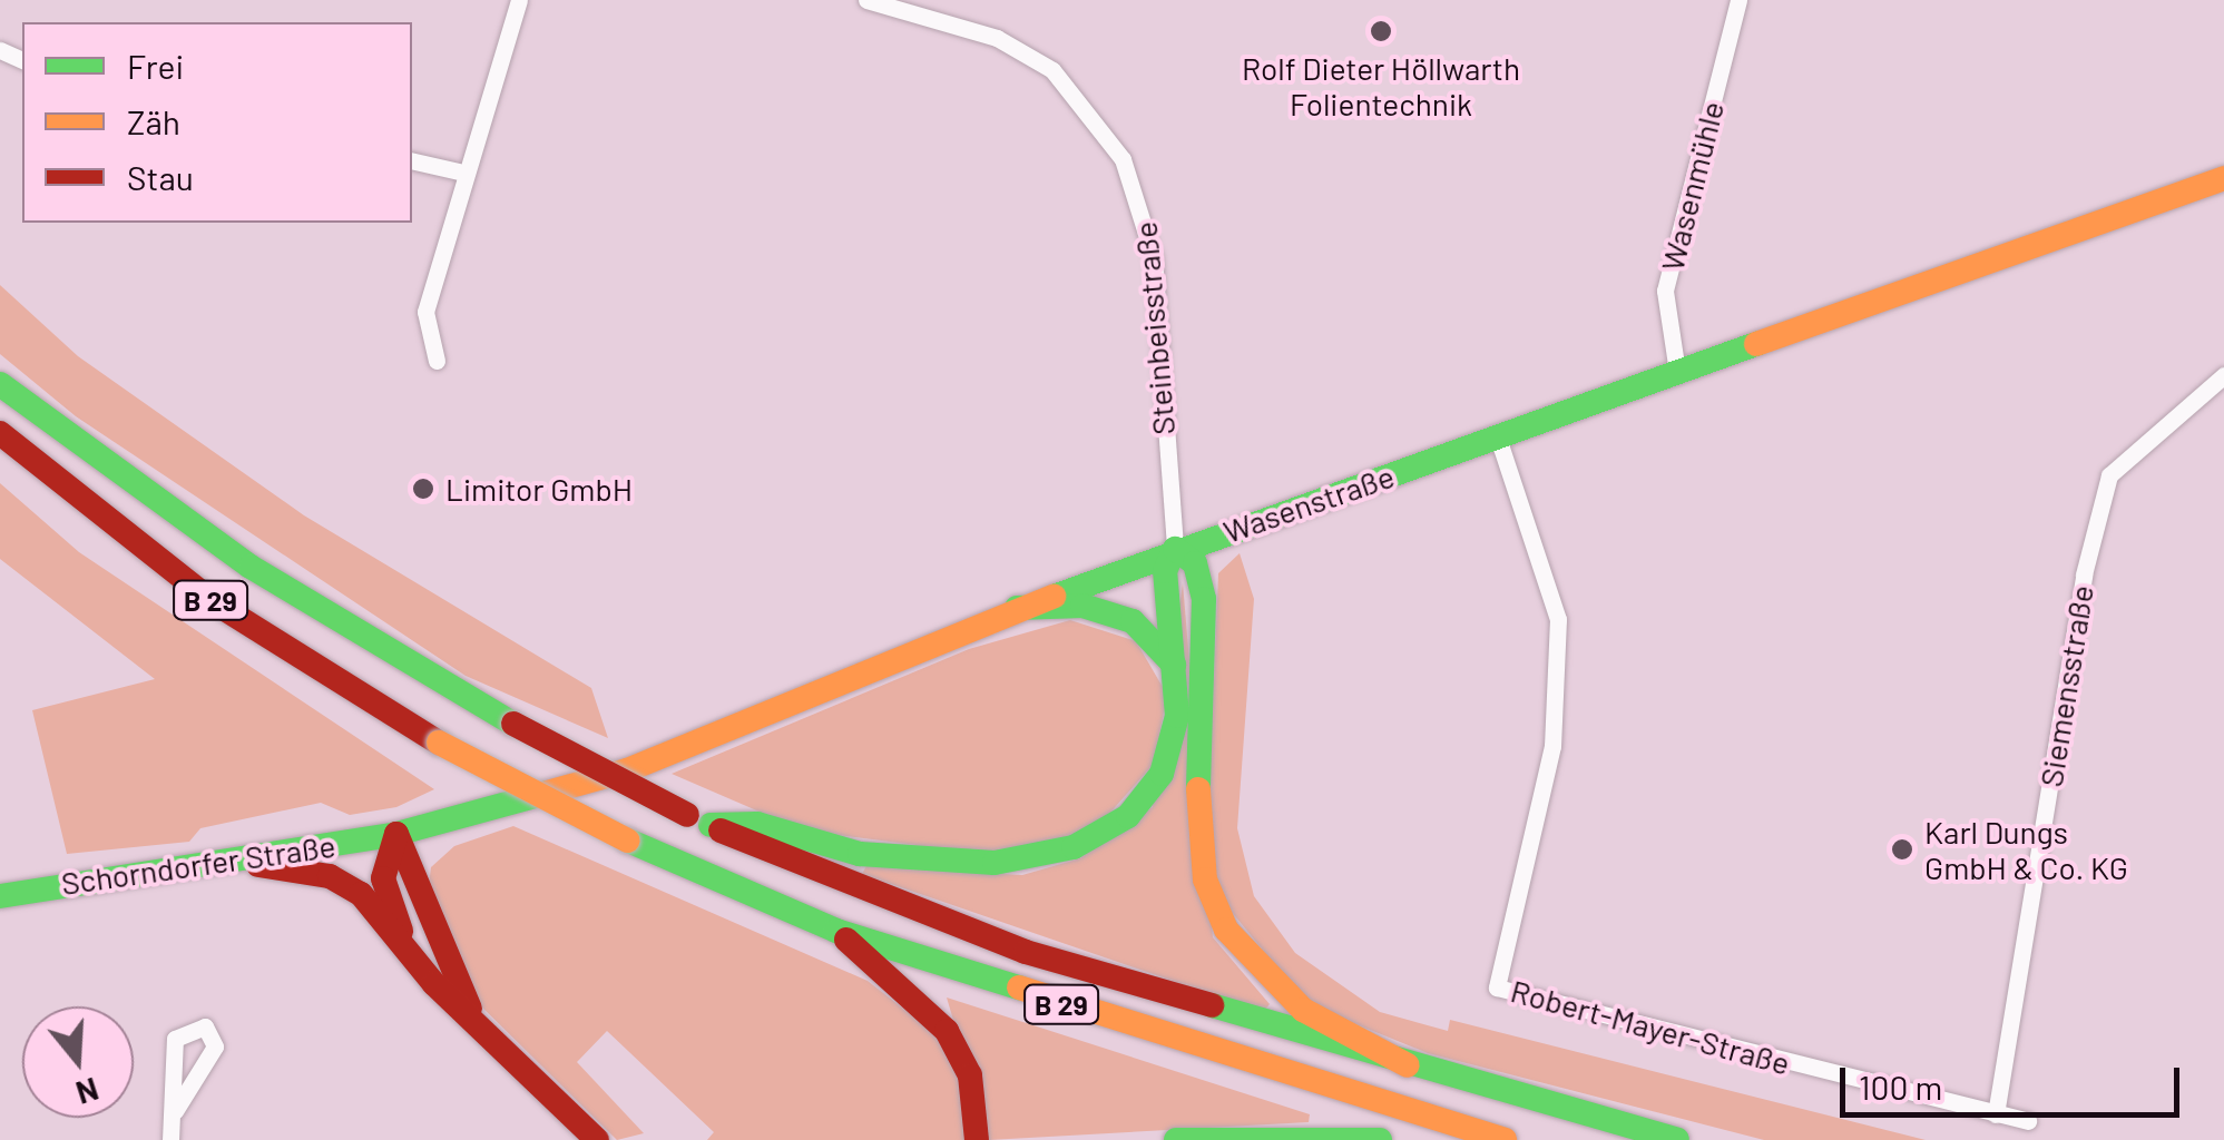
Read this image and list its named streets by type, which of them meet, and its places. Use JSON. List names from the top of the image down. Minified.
{"streets":{"main road":["Wasenstraße","B 29","Schorndorfer Straße"],"street":["Wasenmühle","Steinbeisstraße","Siemensstraße","Robert-Mayer-Straße"]},"crossings":[["Wasenmühle","Wasenstraße"],["Steinbeisstraße","Wasenstraße"],["Wasenstraße","Schorndorfer Straße"],["Wasenstraße","Robert-Mayer-Straße"],["Siemensstraße","Robert-Mayer-Straße"]],"places":["Rolf Dieter Höllwarth Folientechnik","Limitor GmbH","Karl Dungs GmbH & Co. KG"],"legend":["Frei","Zäh","Stau"],"scale_bar":"100 m","north":"bottom"}
